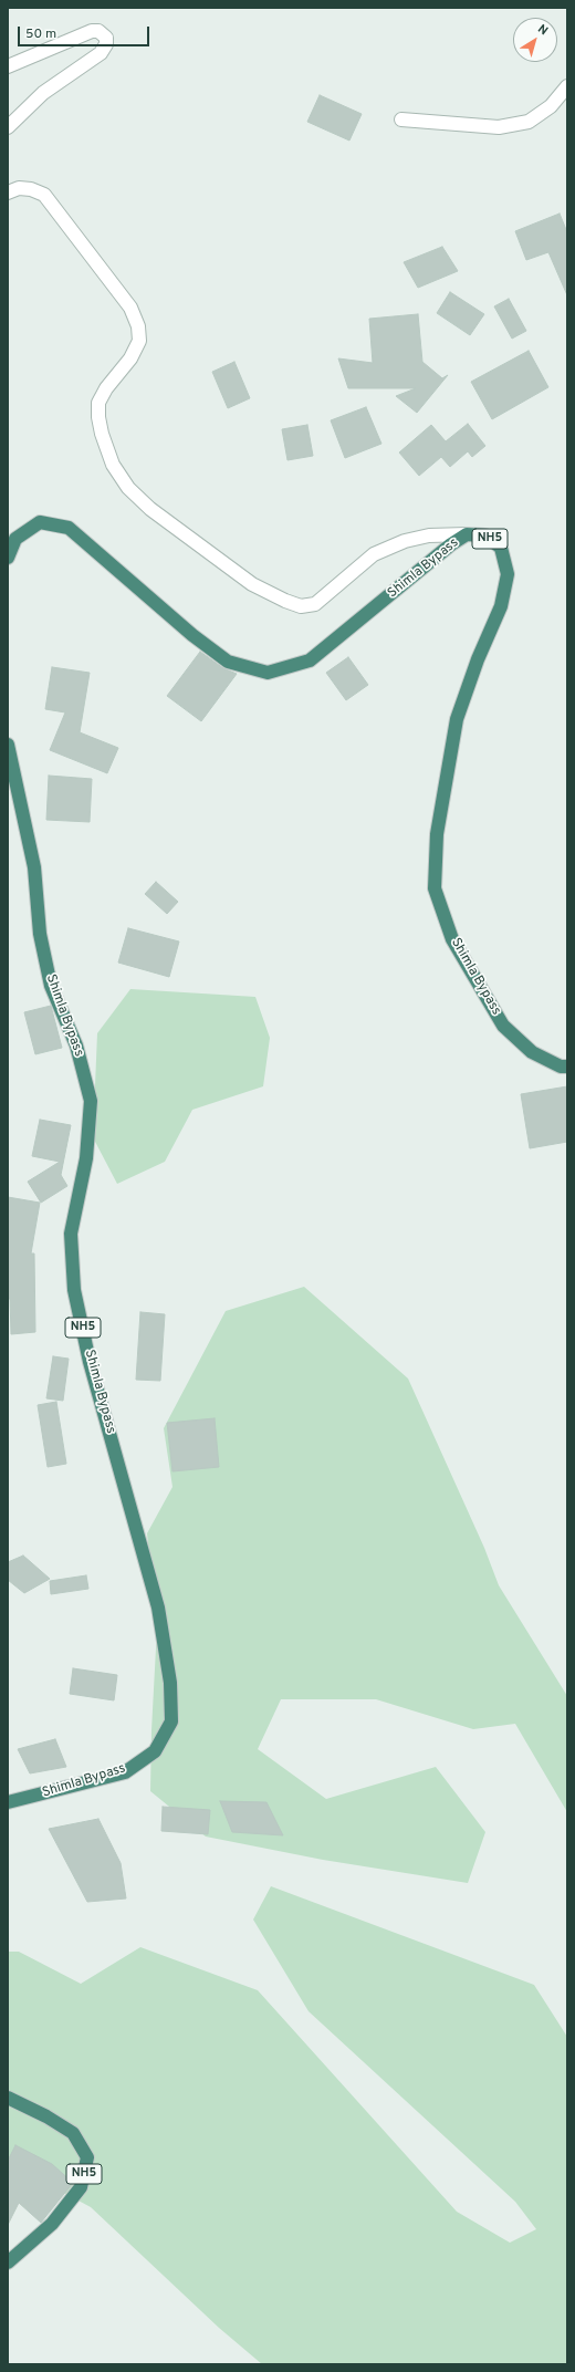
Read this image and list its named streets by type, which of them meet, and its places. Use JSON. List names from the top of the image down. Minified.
{"streets":{"highway":["NH5","Shimla Bypass"]},"scale_bar":"50 m","north":"top right"}
